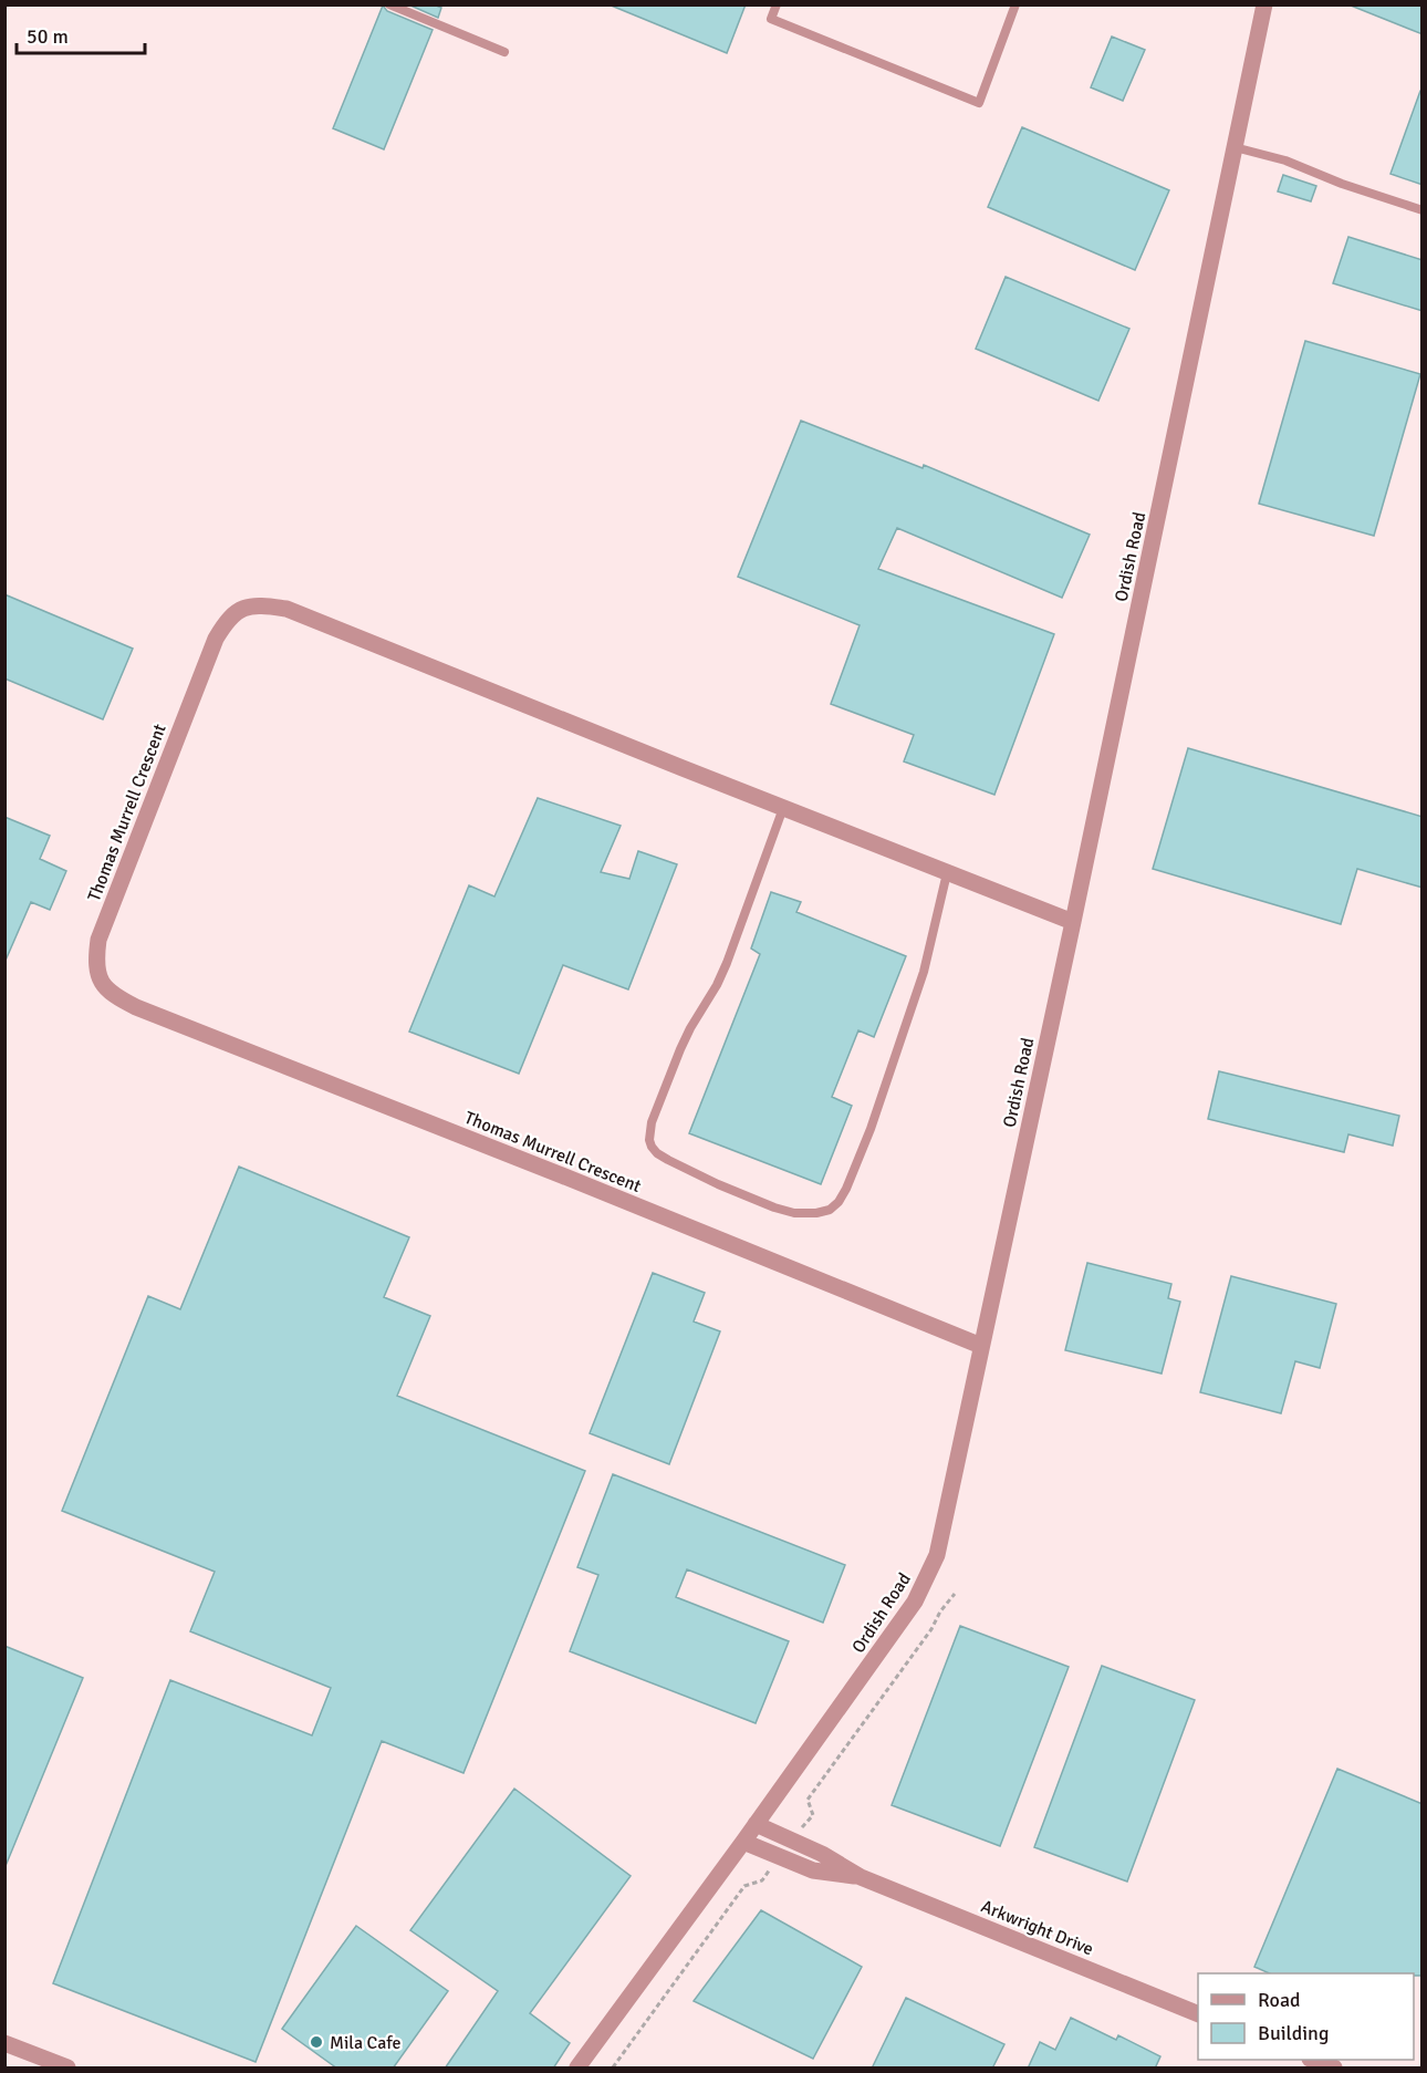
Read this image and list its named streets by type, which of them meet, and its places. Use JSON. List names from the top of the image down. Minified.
{"streets":{"street":["Ordish Road","Thomas Murrell Crescent","Arkwright Drive"]},"crossings":[["Ordish Road","Thomas Murrell Crescent"],["Ordish Road","Arkwright Drive"]],"places":["Mila Cafe"],"legend":["Road","Building"],"scale_bar":"50 m"}
